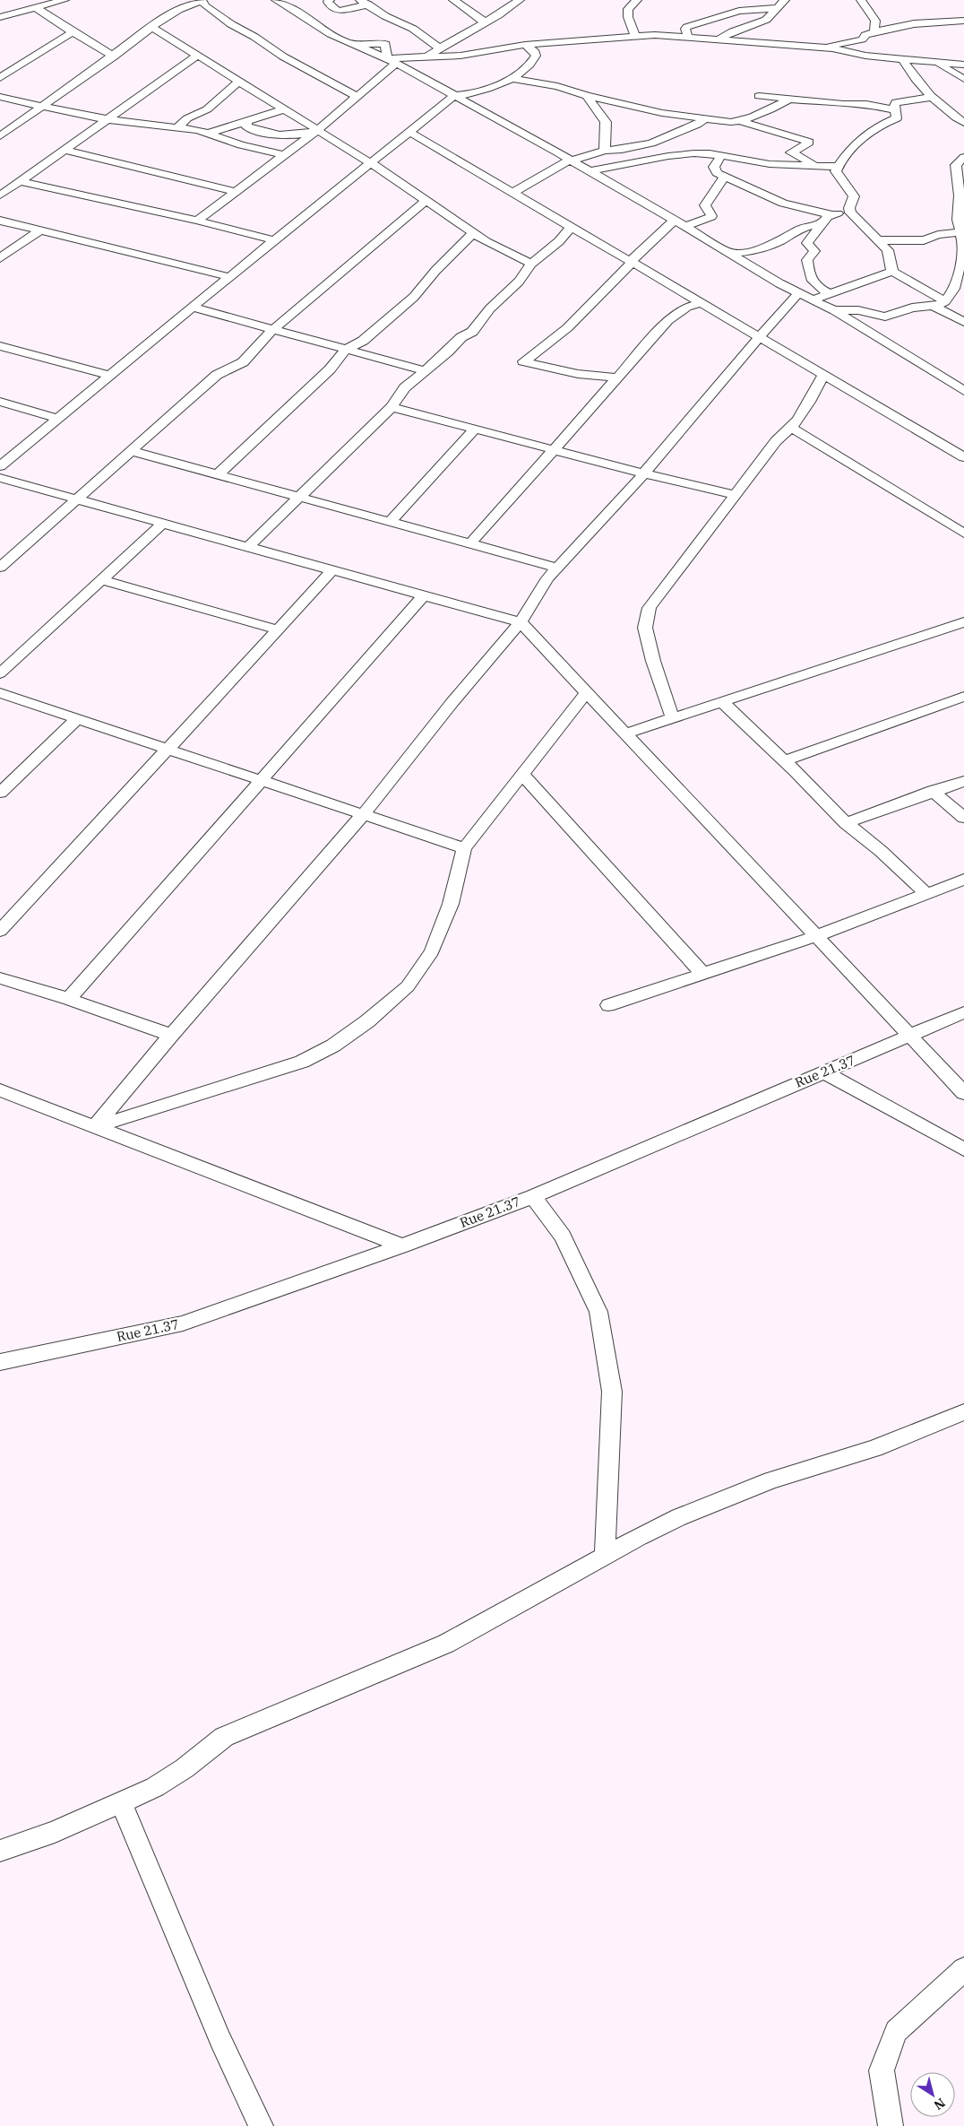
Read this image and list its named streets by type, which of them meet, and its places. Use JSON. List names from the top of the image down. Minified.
{"streets":{"street":["Rue 21.37"]},"north":"bottom right"}
